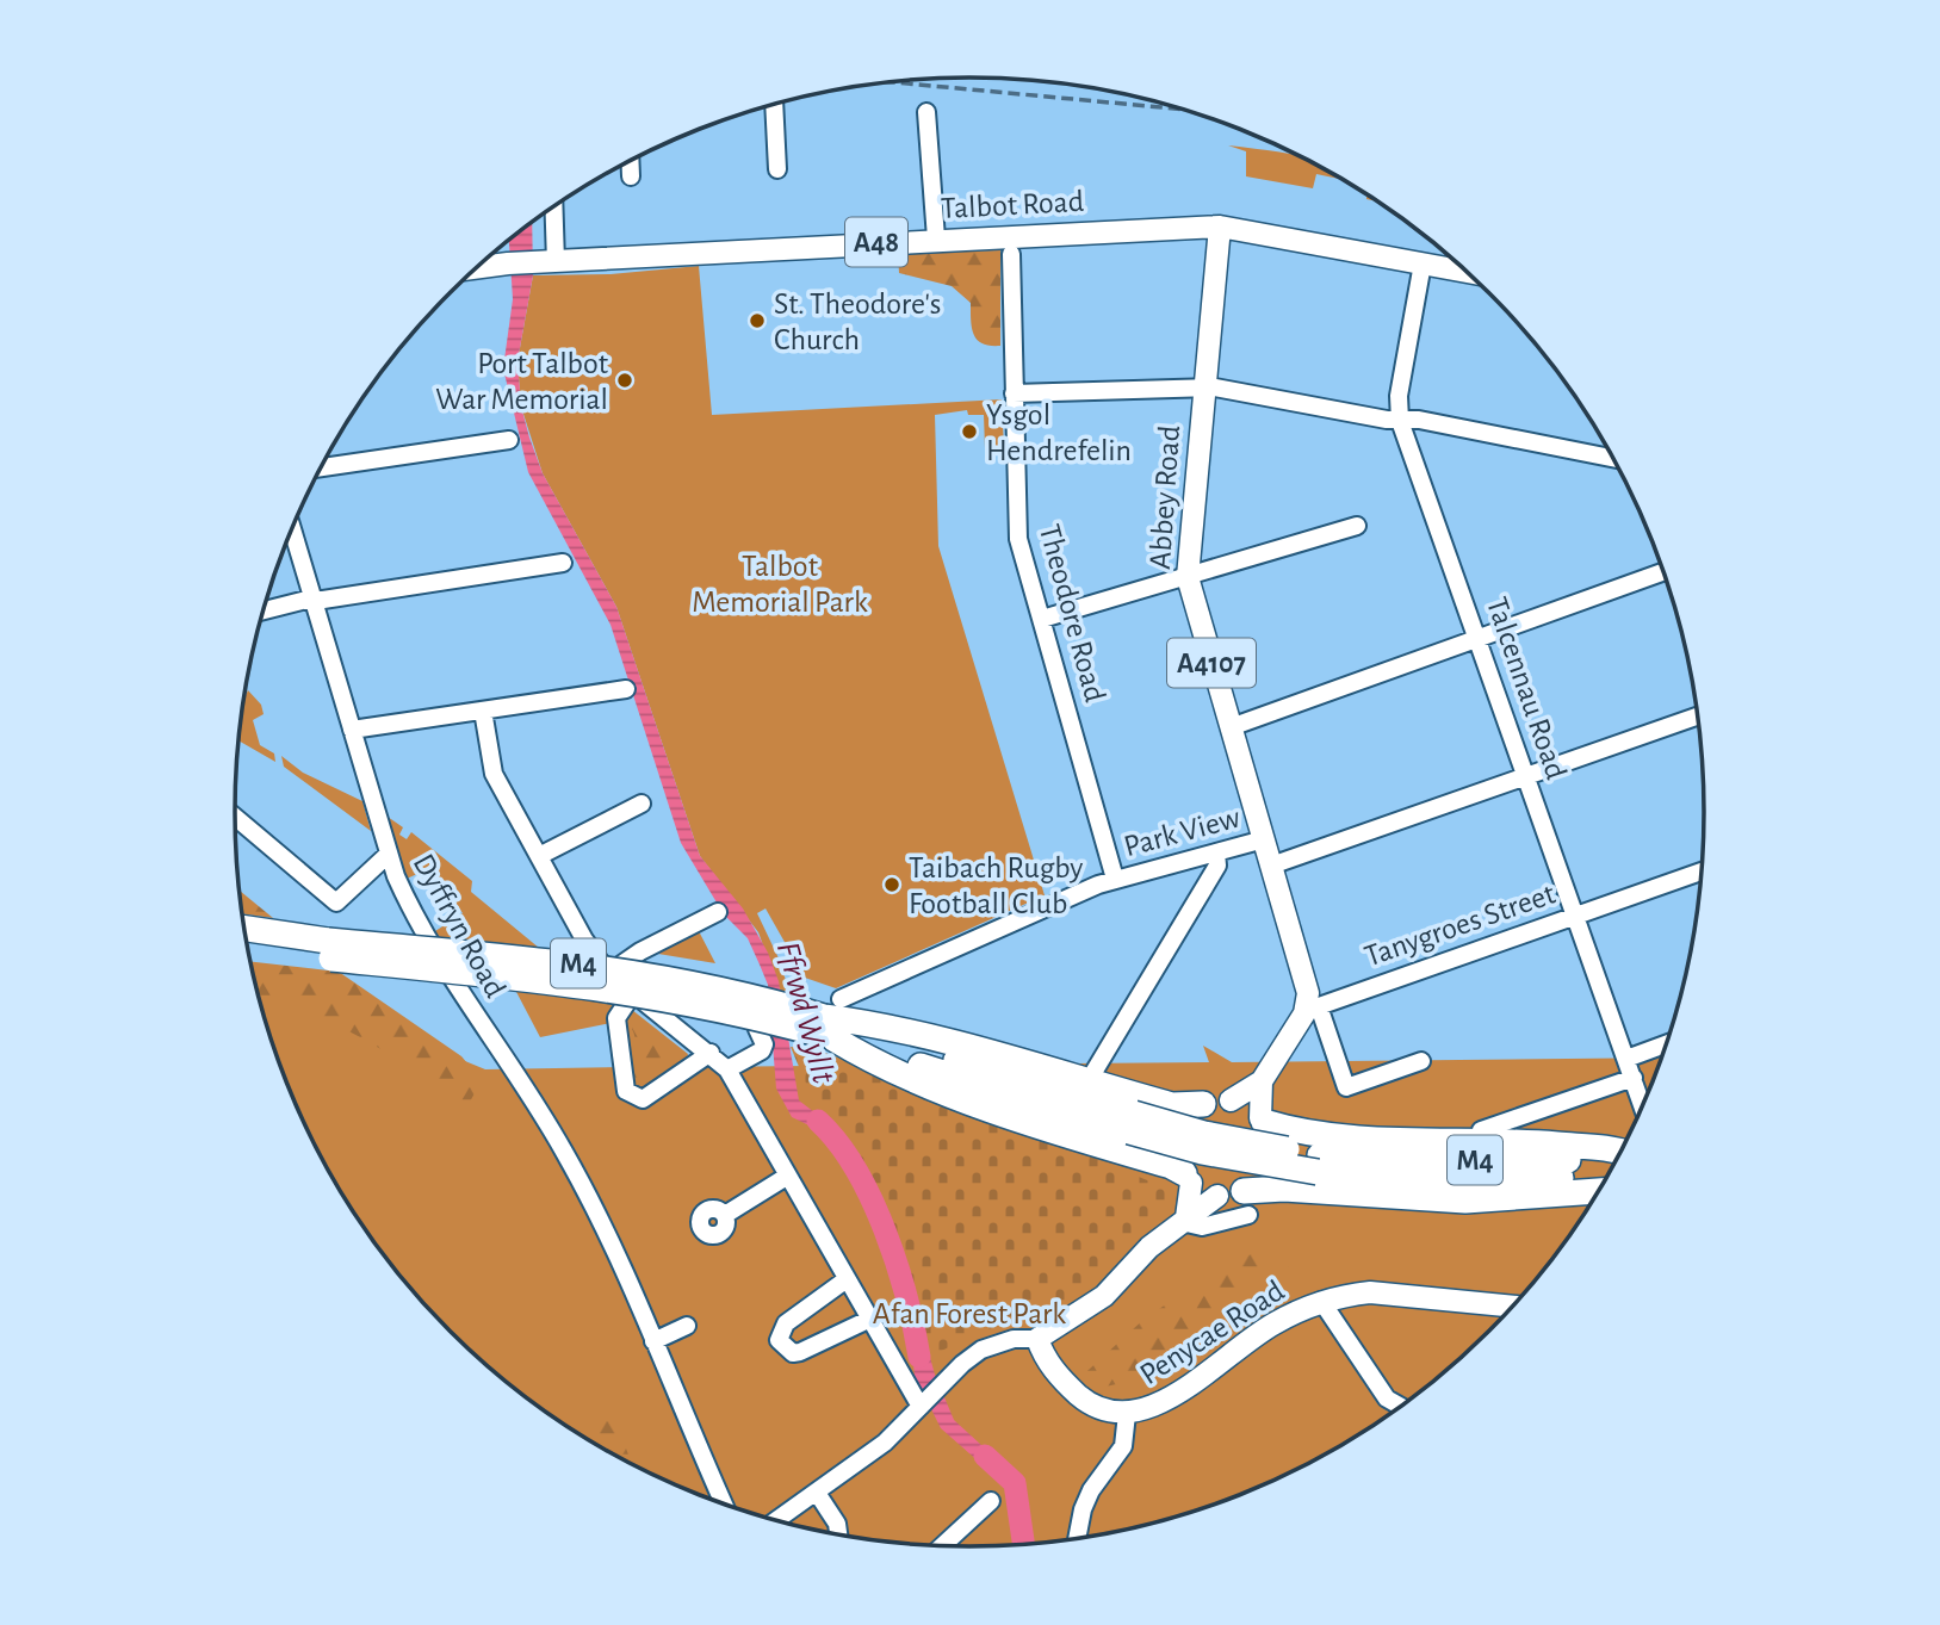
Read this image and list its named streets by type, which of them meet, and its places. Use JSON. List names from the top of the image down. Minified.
{"streets":{"highway":["M4"],"main road":["Talbot Road","A48","Abbey Road","A4107","Penycae Road"],"street":["Theodore Road","Talcennau Road","Park View","Tanygroes Street","Dyffryn Road"]},"crossings":[["Talbot Road","Abbey Road"],["Talbot Road","Talcennau Road"],["Abbey Road","Park View"],["Abbey Road","Tanygroes Street"],["Theodore Road","Park View"],["Talcennau Road","Tanygroes Street"],["Park View","M4"]],"water":["Ffrwd Wyllt"],"parks":["Talbot Memorial Park","Afan Forest Park"],"places":["St. Theodore's Church","Port Talbot War Memorial","Ysgol Hendrefelin","Taibach Rugby Football Club"]}
